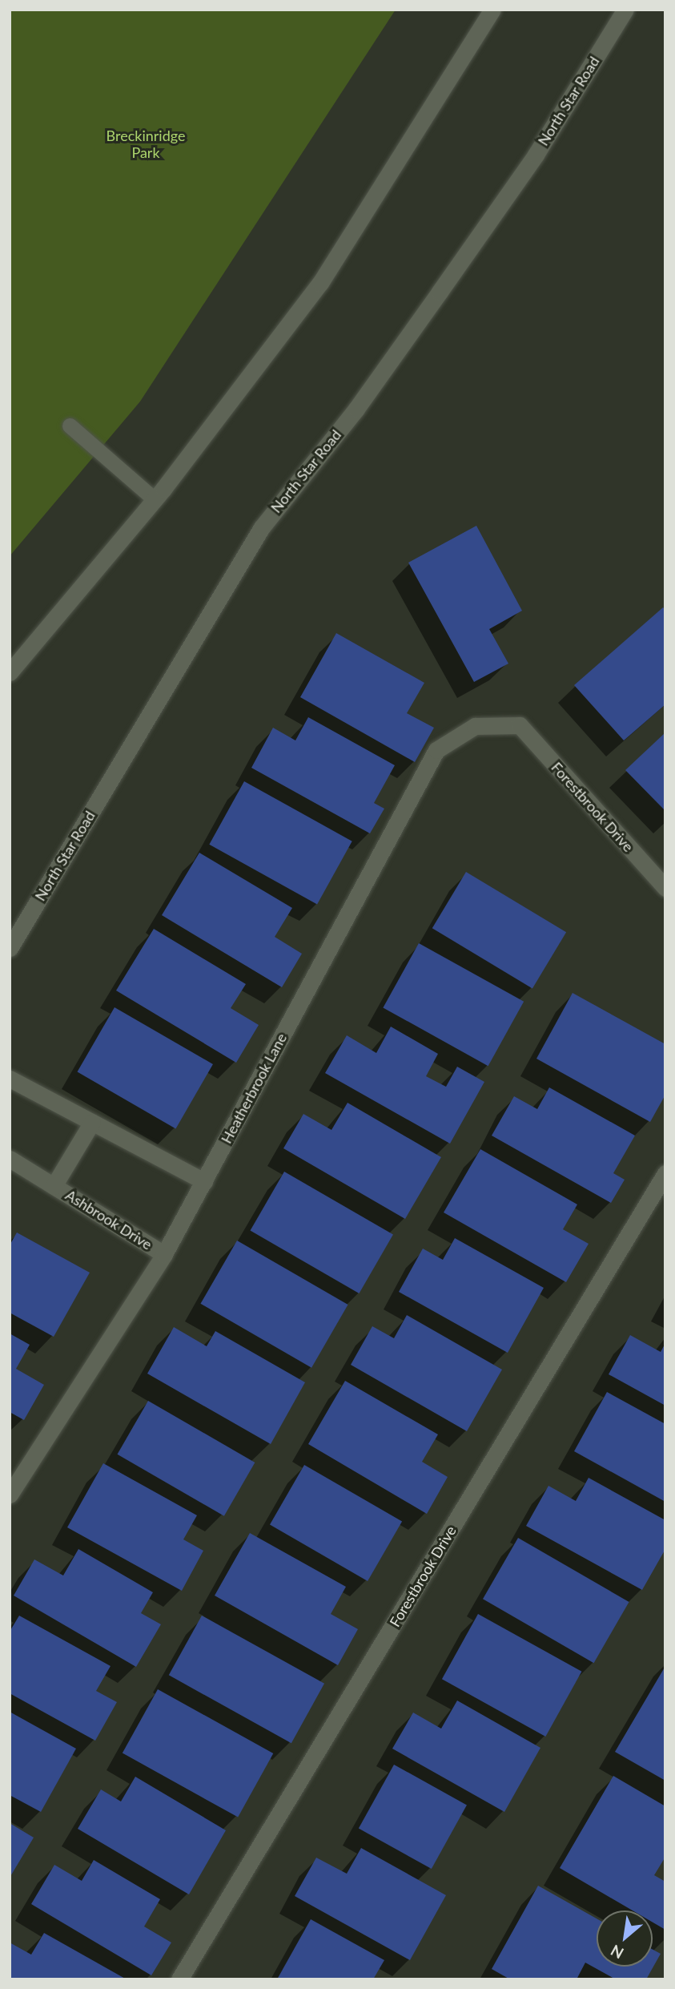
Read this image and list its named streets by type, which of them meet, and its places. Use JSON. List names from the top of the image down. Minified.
{"streets":{"street":["North Star Road","Forestbrook Drive","Heatherbrook Lane","Ashbrook Drive"]},"crossings":[["Forestbrook Drive","Heatherbrook Lane"],["Heatherbrook Lane","Ashbrook Drive"]],"parks":["Breckinridge Park"],"north":"bottom left"}
